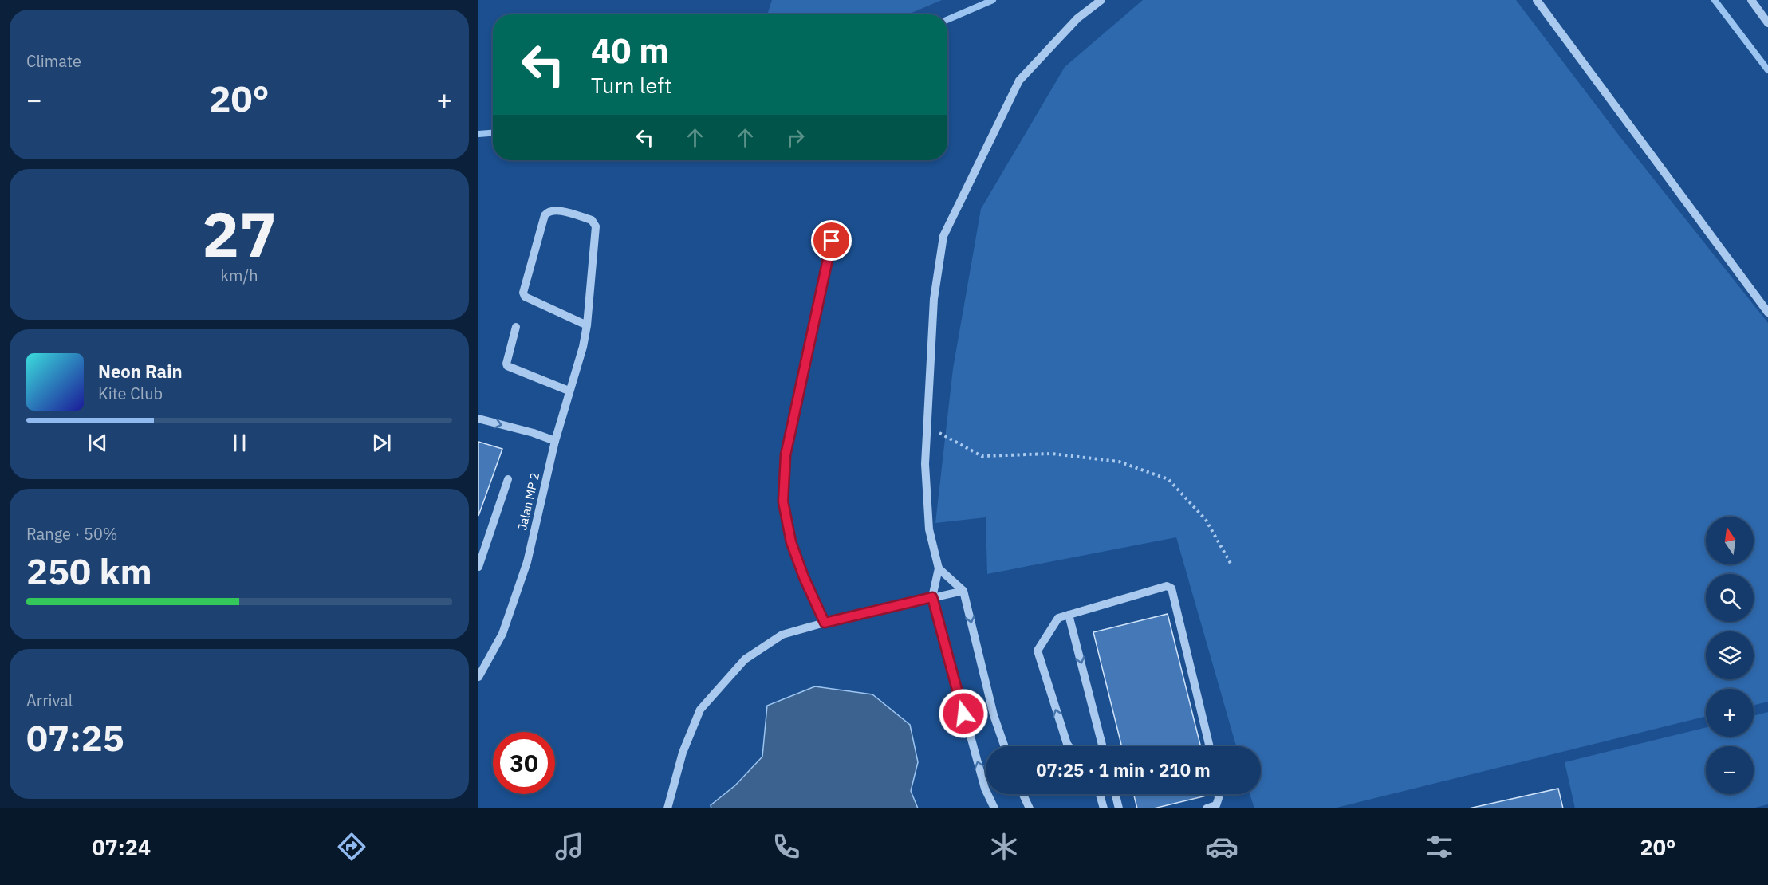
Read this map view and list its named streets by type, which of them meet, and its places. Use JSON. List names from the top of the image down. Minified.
{"streets":{"street":["Jalan MP 2"]},"north":"top","page":{"tile":["Climate",["27","km/h"],["Range · 50%","250 km"],["Arrival","07:25"]],"turn":["40 m","Turn left"],"heat":["−","20°","+"],"song":["Neon Rain","Kite Club"],"map_buttons":["+","−"],"limit":"30","trip":"07:25 · 1 min · 210 m","tabs":["07:24","20°"]}}
